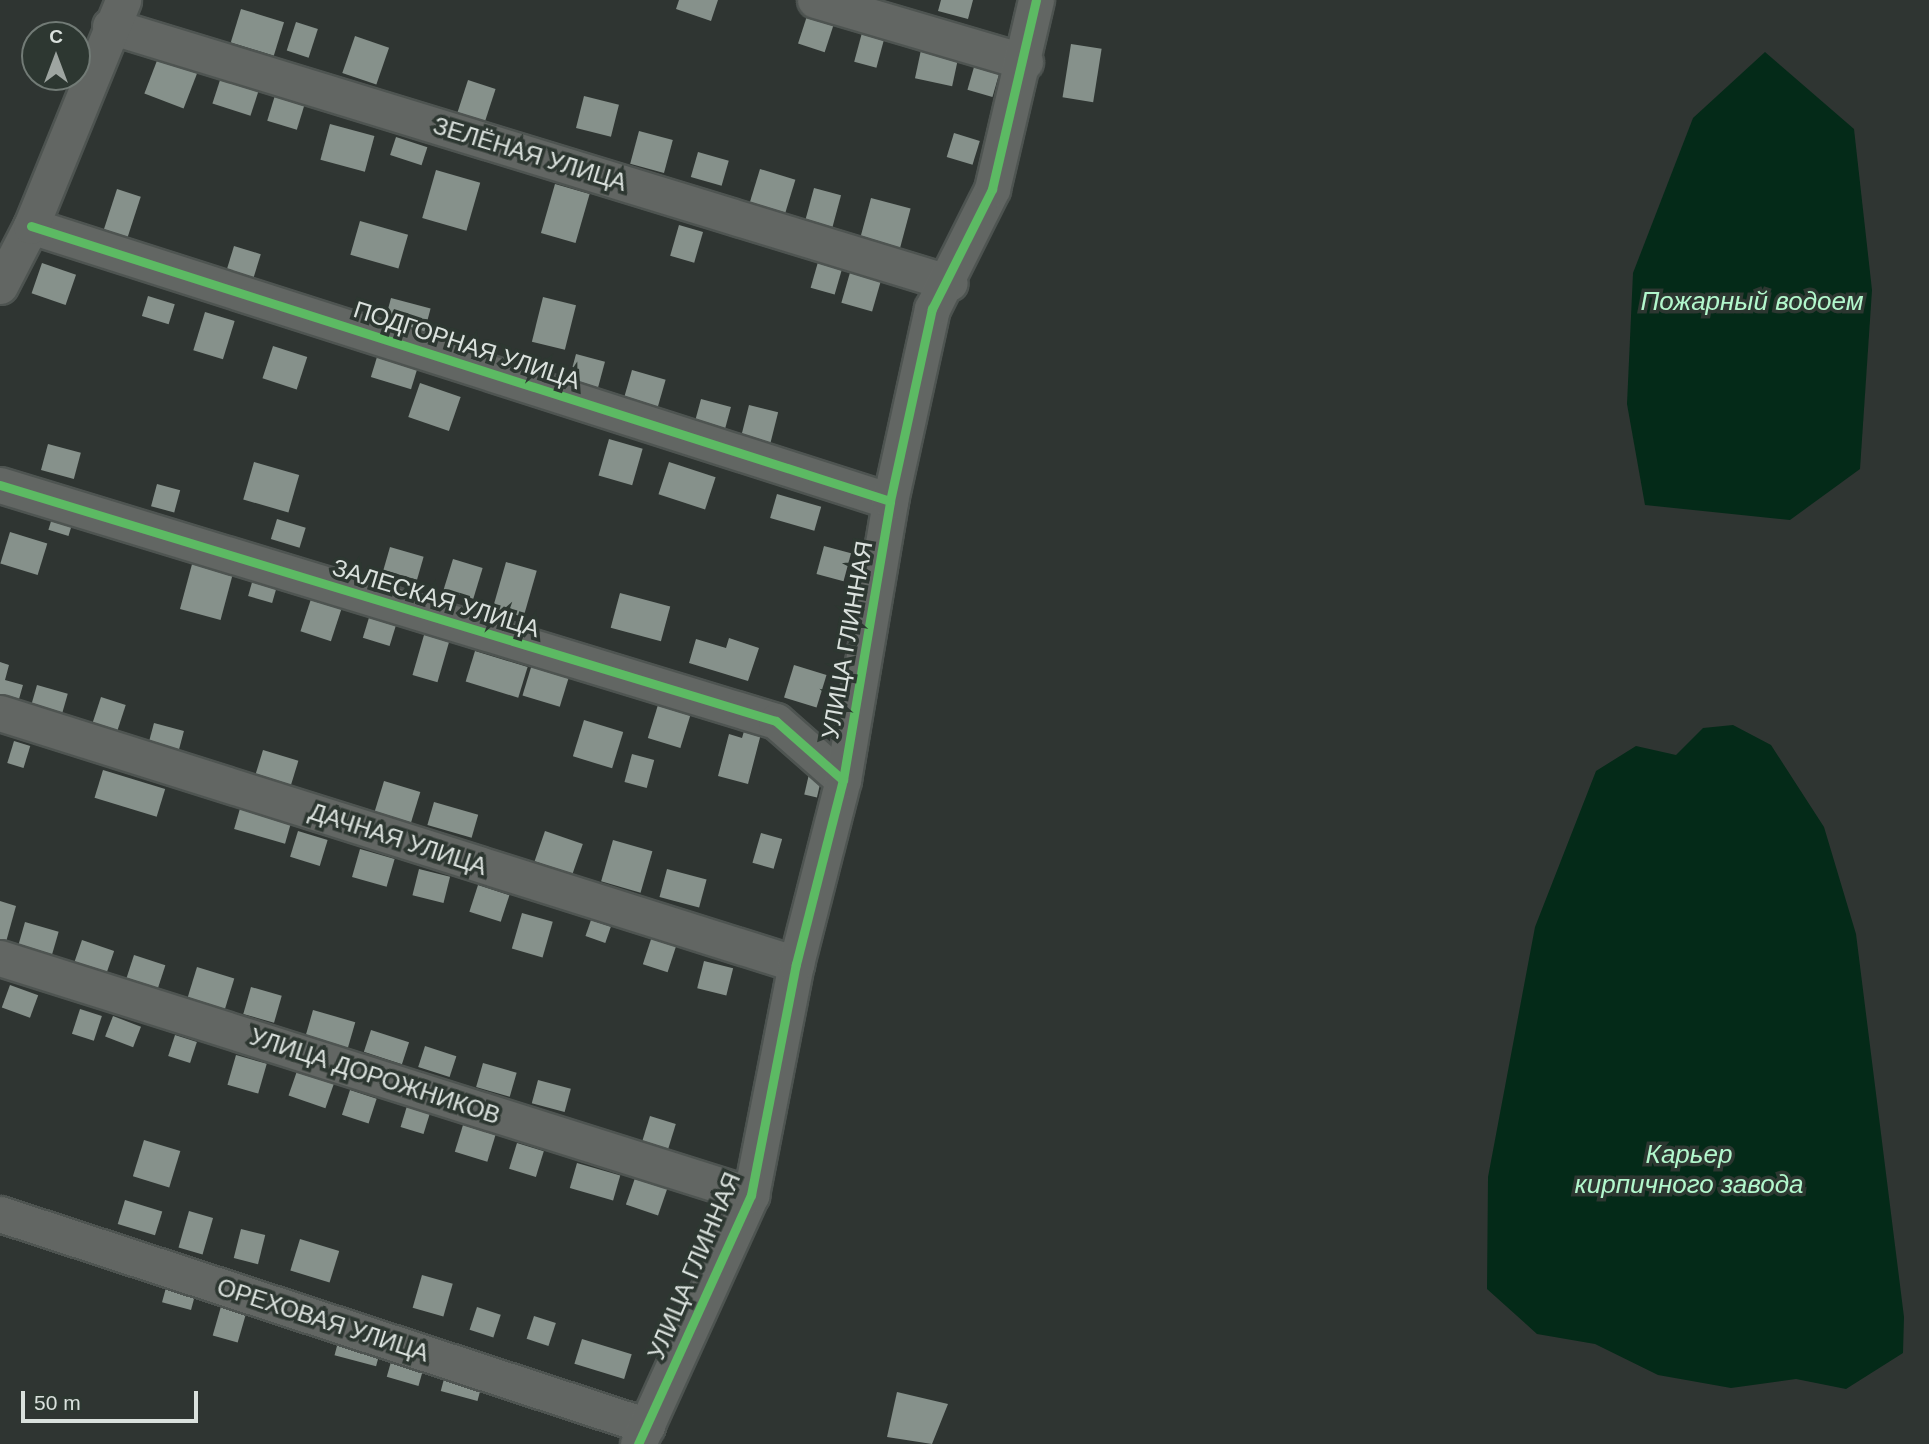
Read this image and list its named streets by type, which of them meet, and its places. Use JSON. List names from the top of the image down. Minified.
{"streets":{"street":["ЗЕЛЁНАЯ УЛИЦА","ПОДГОРНАЯ УЛИЦА","ЗАЛЕСКАЯ УЛИЦА","УЛИЦА ГЛИННАЯ","ДАЧНАЯ УЛИЦА","УЛИЦА ДОРОЖНИКОВ","ОРЕХОВАЯ УЛИЦА"]},"crossings":[["ЗЕЛЁНАЯ УЛИЦА","УЛИЦА ГЛИННАЯ"],["ПОДГОРНАЯ УЛИЦА","УЛИЦА ГЛИННАЯ"],["ЗАЛЕСКАЯ УЛИЦА","УЛИЦА ГЛИННАЯ"],["УЛИЦА ГЛИННАЯ","ДАЧНАЯ УЛИЦА"],["УЛИЦА ГЛИННАЯ","УЛИЦА ДОРОЖНИКОВ"],["УЛИЦА ГЛИННАЯ","ОРЕХОВАЯ УЛИЦА"]],"water":["Пожарный водоем","Карьер кирпичного завода"],"scale_bar":"50 m","north":"top"}
